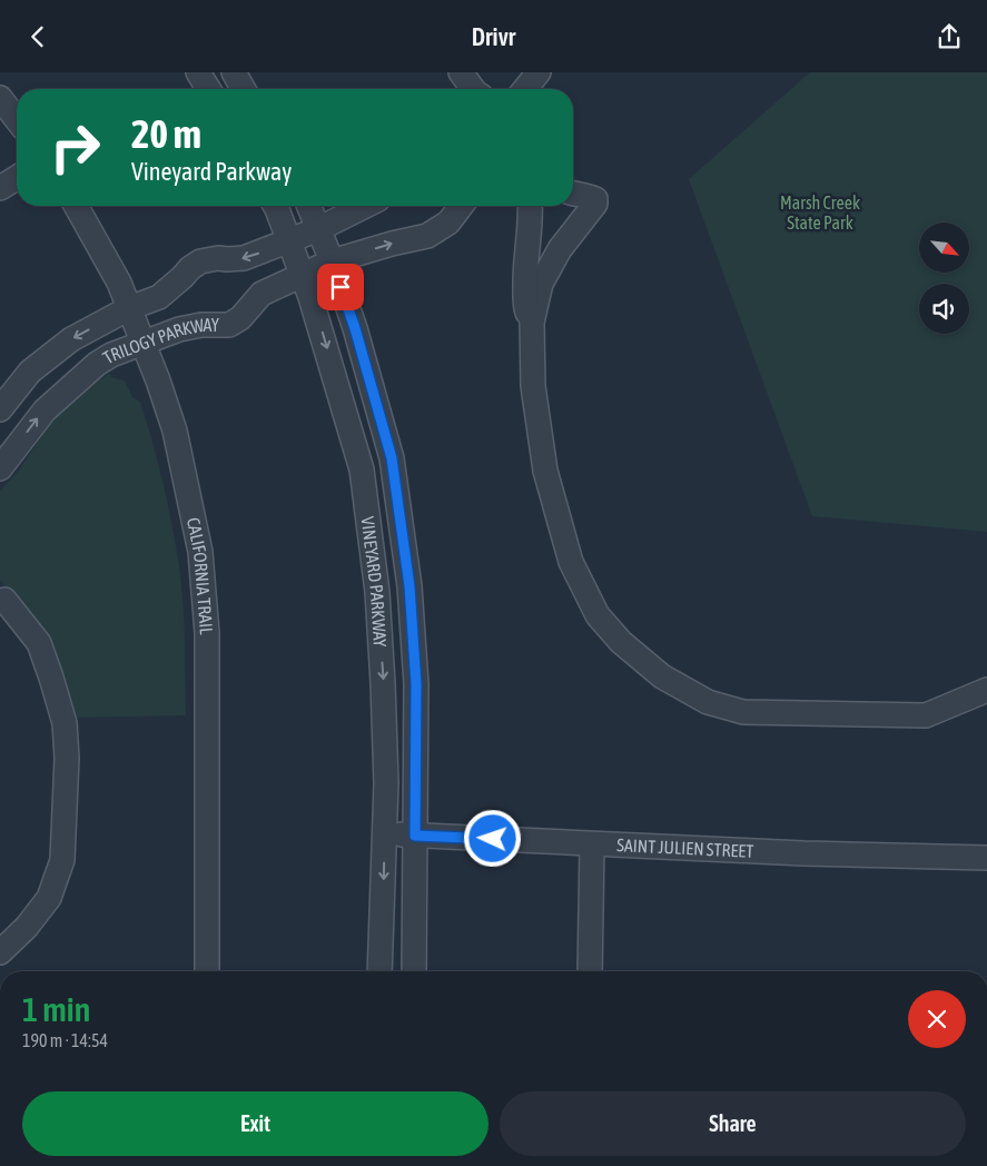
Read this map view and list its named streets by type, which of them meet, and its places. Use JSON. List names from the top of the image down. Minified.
{"streets":{"street":["TRILOGY PARKWAY","CALIFORNIA TRAIL","VINEYARD PARKWAY","SAINT JULIEN STREET"]},"crossings":[["TRILOGY PARKWAY","CALIFORNIA TRAIL"],["TRILOGY PARKWAY","VINEYARD PARKWAY"],["VINEYARD PARKWAY","SAINT JULIEN STREET"]],"parks":["Marsh Creek State Park"],"north":"bottom right","page":{"header":"Drivr","turn":["20 m","Vineyard Parkway"],"heading":["1 min","190 m · 14:54"],"buttons":["Exit","Share"]}}
